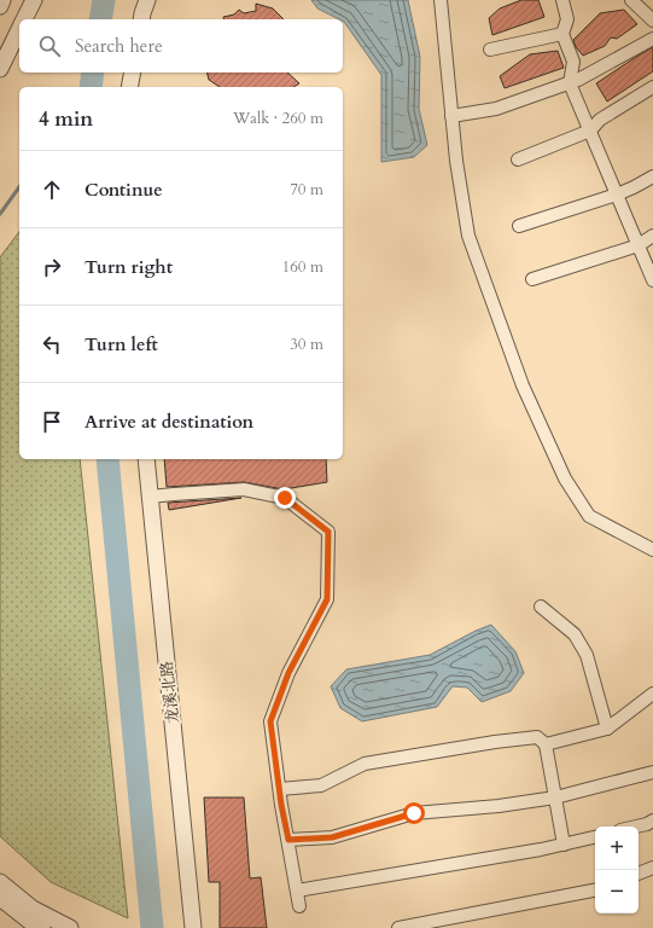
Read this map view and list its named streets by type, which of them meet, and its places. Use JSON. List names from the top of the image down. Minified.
{"streets":{"street":["龙溪北路"]},"page":{"search":"Search here","heading":["4 min","Walk · 260 m"],"list":[["Continue","70 m"],["Turn right","160 m"],["Turn left","30 m"],"Arrive at destination"],"map_buttons":["+","−"]}}
